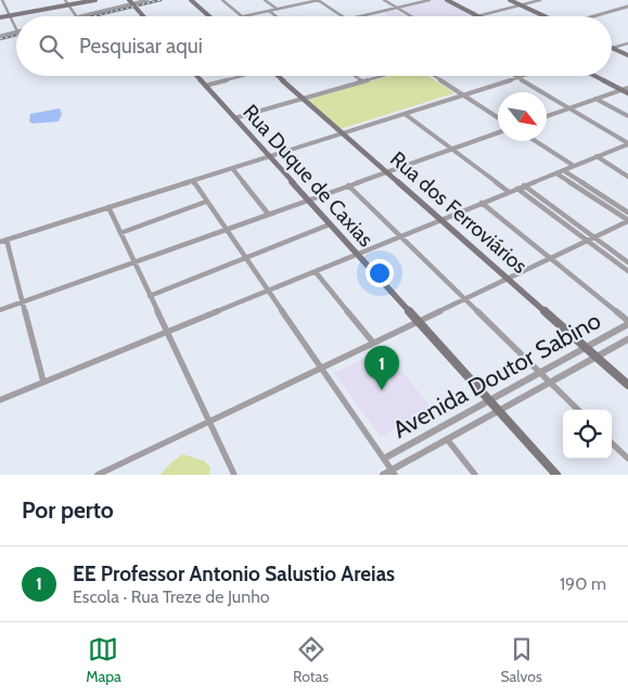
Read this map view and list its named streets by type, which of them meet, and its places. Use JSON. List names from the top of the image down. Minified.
{"streets":{"main road":["Rua Duque de Caxias","Rua dos Ferroviários"],"street":["Avenida Doutor Sabino"]},"crossings":[["Rua Duque de Caxias","Avenida Doutor Sabino"],["Rua dos Ferroviários","Avenida Doutor Sabino"]],"north":"bottom right","page":{"search":"Pesquisar aqui","pins":"1","heading":"Por perto","list":[{"mark":"1","name":"EE Professor Antonio Salustio Areias","note":"Escola · Rua Treze de Junho","value":"190 m"}],"nav":["Mapa","Rotas","Salvos"]}}
